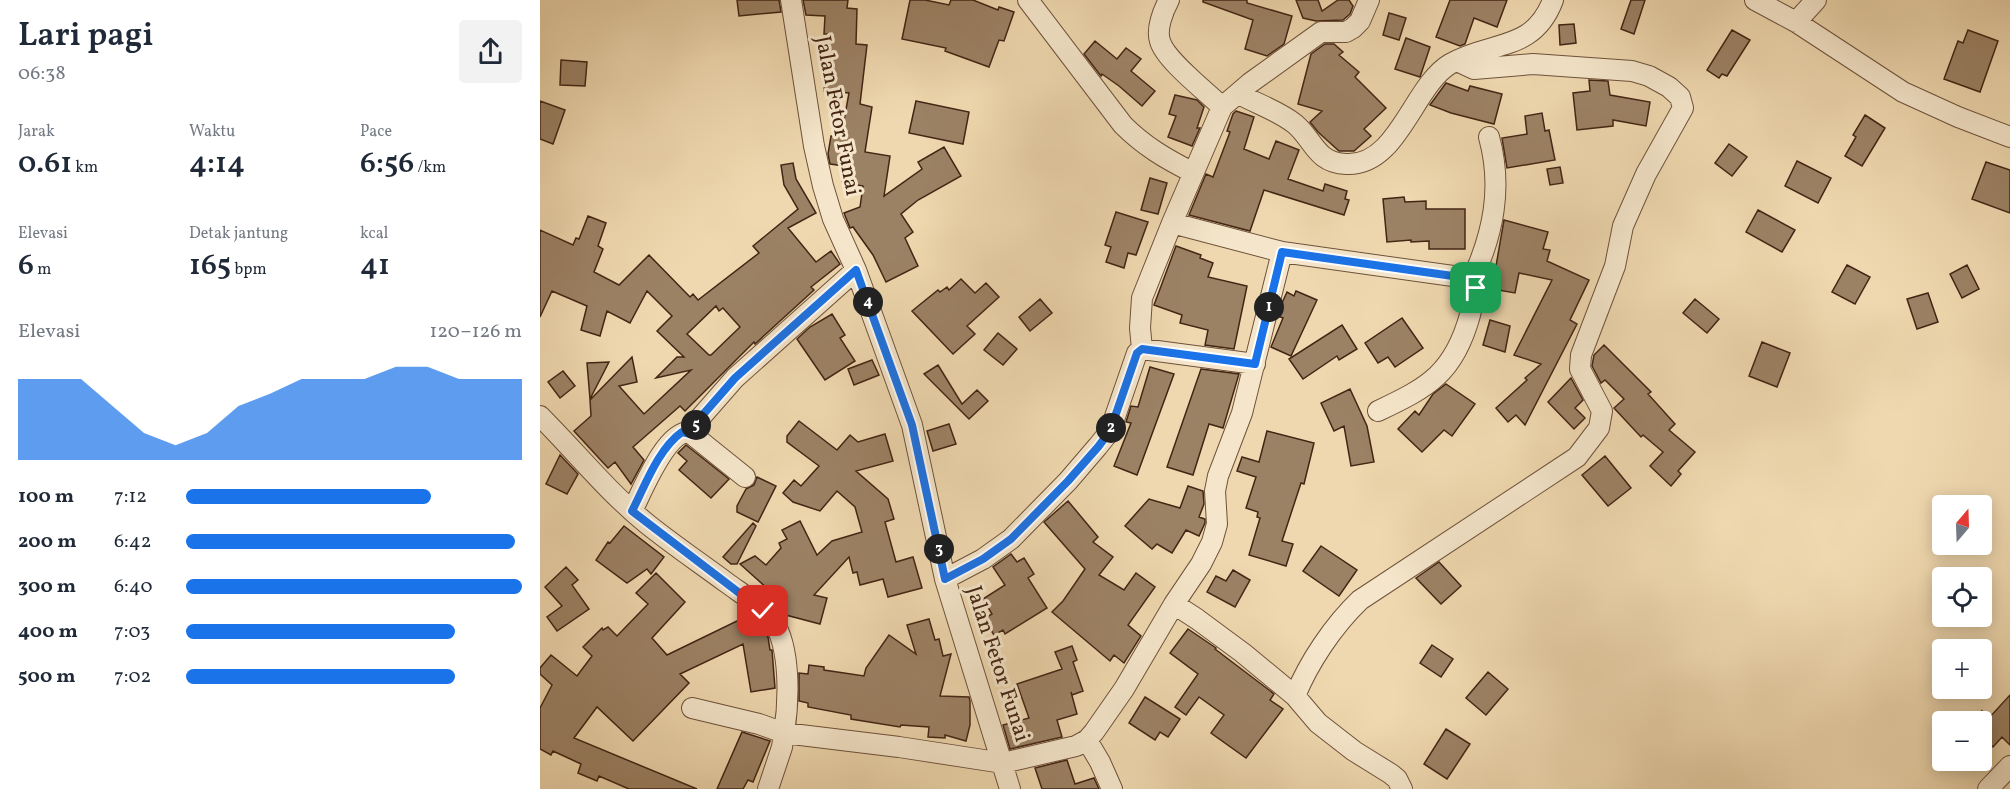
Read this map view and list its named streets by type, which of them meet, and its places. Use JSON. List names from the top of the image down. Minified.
{"streets":{"street":["Jalan Fetor Funai"]},"north":"top","page":{"heading":["Lari pagi","06:38"],"stats":[["Jarak","0.61 km"],["Waktu","4:14"],["Pace","6:56 /km"],["Elevasi","6 m"],["Detak jantung","165 bpm"],["kcal","41"]],"pins":["4","1","5","2","3"],"chart":["Elevasi","120–126 m"],"list":[{"name":"100 m","note":"7:12"},{"name":"200 m","note":"6:42"},{"name":"300 m","note":"6:40"},{"name":"400 m","note":"7:03"},{"name":"500 m","note":"7:02"}],"map_buttons":["+","−"]}}
